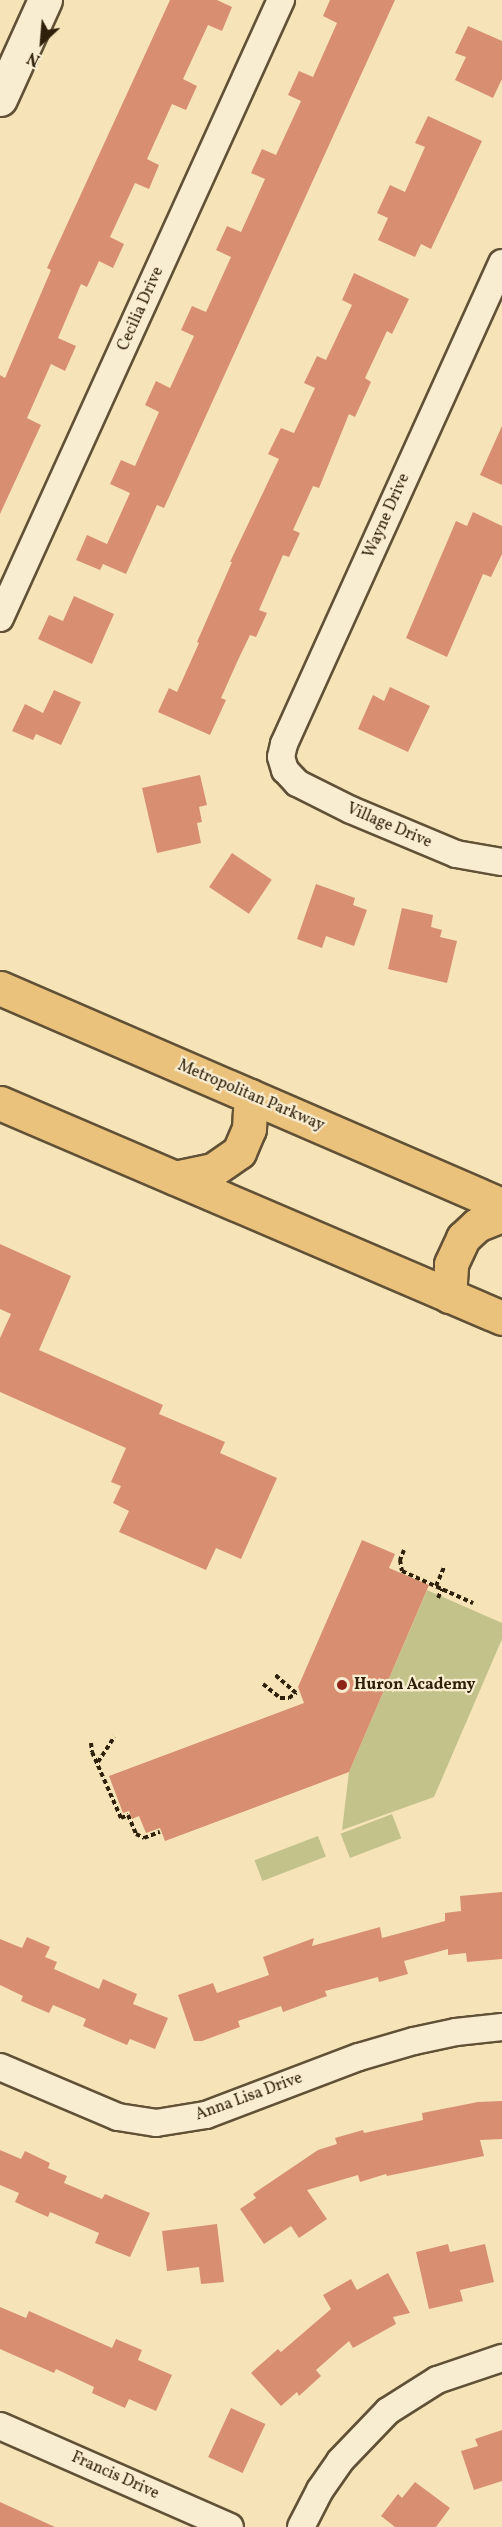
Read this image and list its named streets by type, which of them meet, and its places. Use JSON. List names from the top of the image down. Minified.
{"streets":{"main road":["Metropolitan Parkway"],"street":["Cecilia Drive","Wayne Drive","Village Drive","Anna Lisa Drive","Francis Drive"]},"crossings":[["Wayne Drive","Village Drive"]],"places":["Huron Academy"],"north":"bottom left"}
